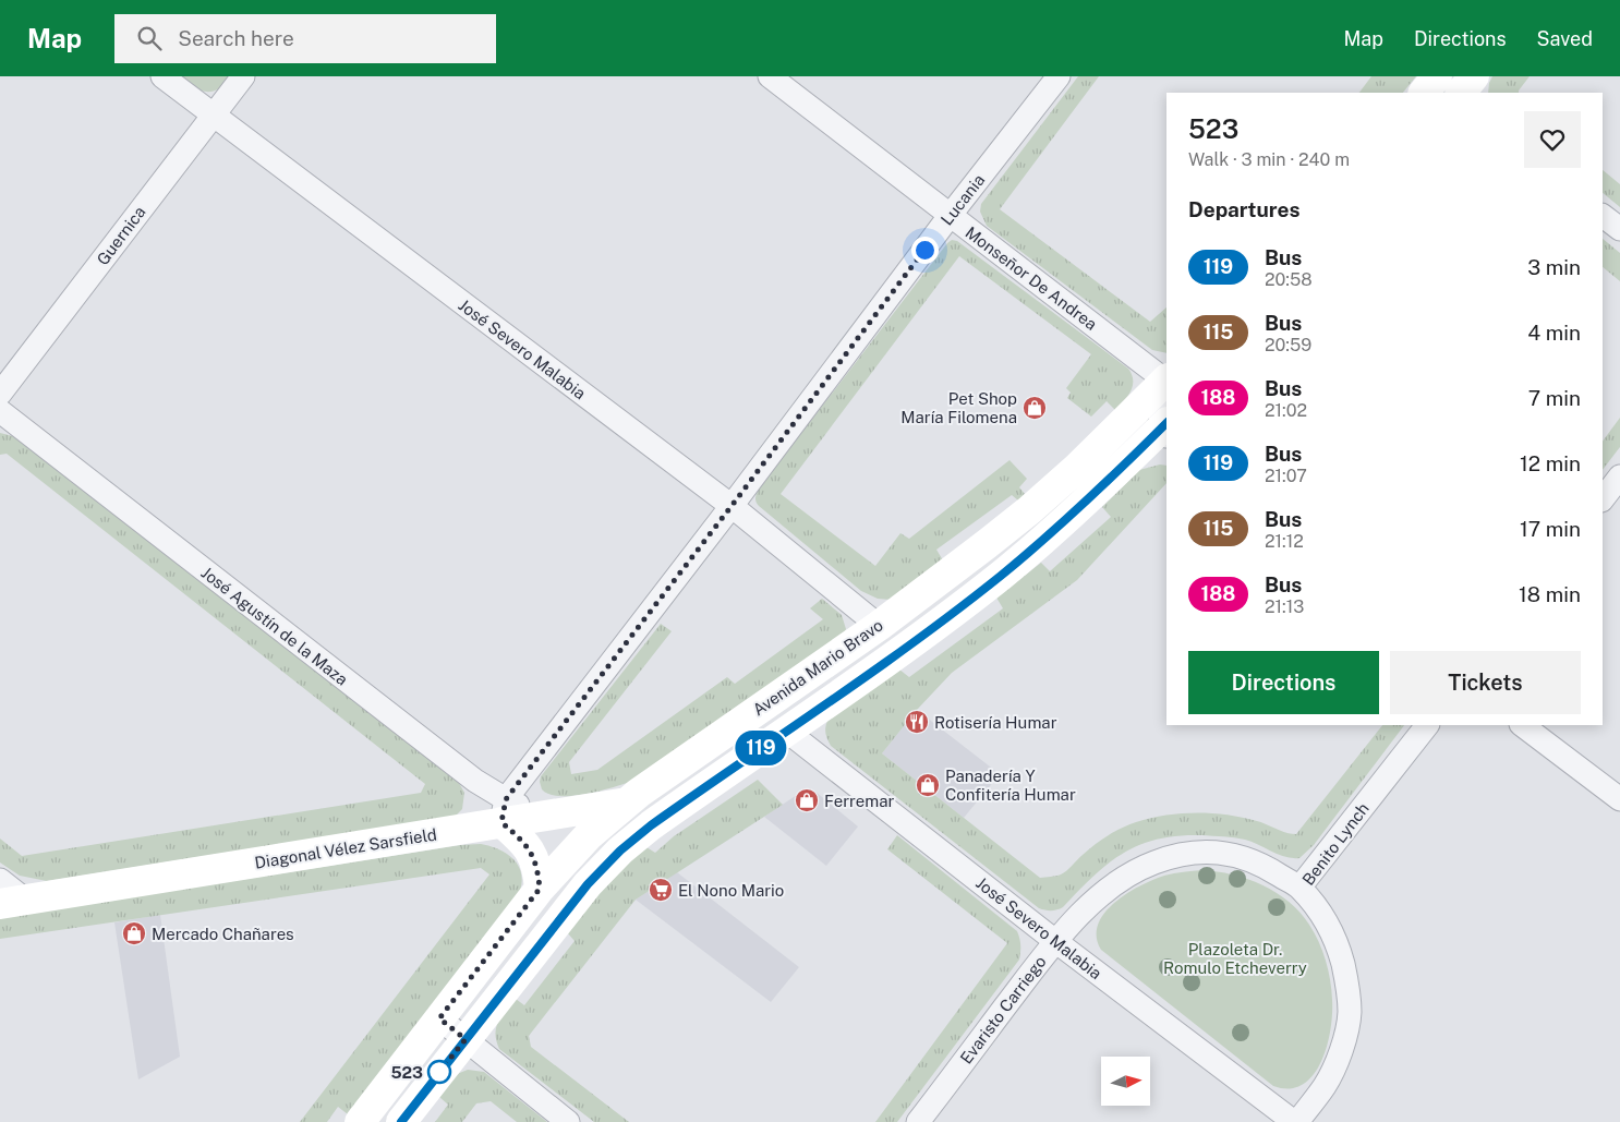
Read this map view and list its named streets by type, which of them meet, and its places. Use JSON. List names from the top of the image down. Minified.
{"streets":{"main road":["Avenida Mario Bravo","Diagonal Vélez Sarsfield"],"street":["Lucania","Guernica","Monseñor De Andrea","José Severo Malabia","José Agustín de la Maza","Benito Lynch","Evaristo Carriego"]},"crossings":[["Lucania","Monseñor De Andrea"],["Lucania","José Severo Malabia"],["Lucania","José Agustín de la Maza"],["Lucania","Diagonal Vélez Sarsfield"],["Guernica","José Severo Malabia"],["Monseñor De Andrea","Avenida Mario Bravo"],["José Severo Malabia","Avenida Mario Bravo"],["José Severo Malabia","Benito Lynch"],["José Severo Malabia","Evaristo Carriego"],["José Agustín de la Maza","Diagonal Vélez Sarsfield"],["Avenida Mario Bravo","Diagonal Vélez Sarsfield"],["Benito Lynch","Evaristo Carriego"]],"parks":["Plazoleta Dr. Romulo Etcheverry"],"places":{"shop":["Pet Shop María Filomena","Panadería Y Confitería Humar","Ferremar","Mercado Chañares"],"restaurant":["Rotisería Humar"],"supermarket":["El Nono Mario"],"other":["523"]},"lines":["bus line 119"],"north":"right","page":{"header":"Map","search":"Search here","nav":["Map","Directions","Saved"],"on_map":"119","heading":[["523","Walk · 3 min · 240 m"],"Departures"],"list":[{"mark":"119","name":"Bus","note":"20:58","value":"3 min"},{"mark":"115","name":"Bus","note":"20:59","value":"4 min"},{"mark":"188","name":"Bus","note":"21:02","value":"7 min"},{"mark":"119","name":"Bus","note":"21:07","value":"12 min"},{"mark":"115","name":"Bus","note":"21:12","value":"17 min"},{"mark":"188","name":"Bus","note":"21:13","value":"18 min"}],"buttons":["Directions","Tickets"]}}
